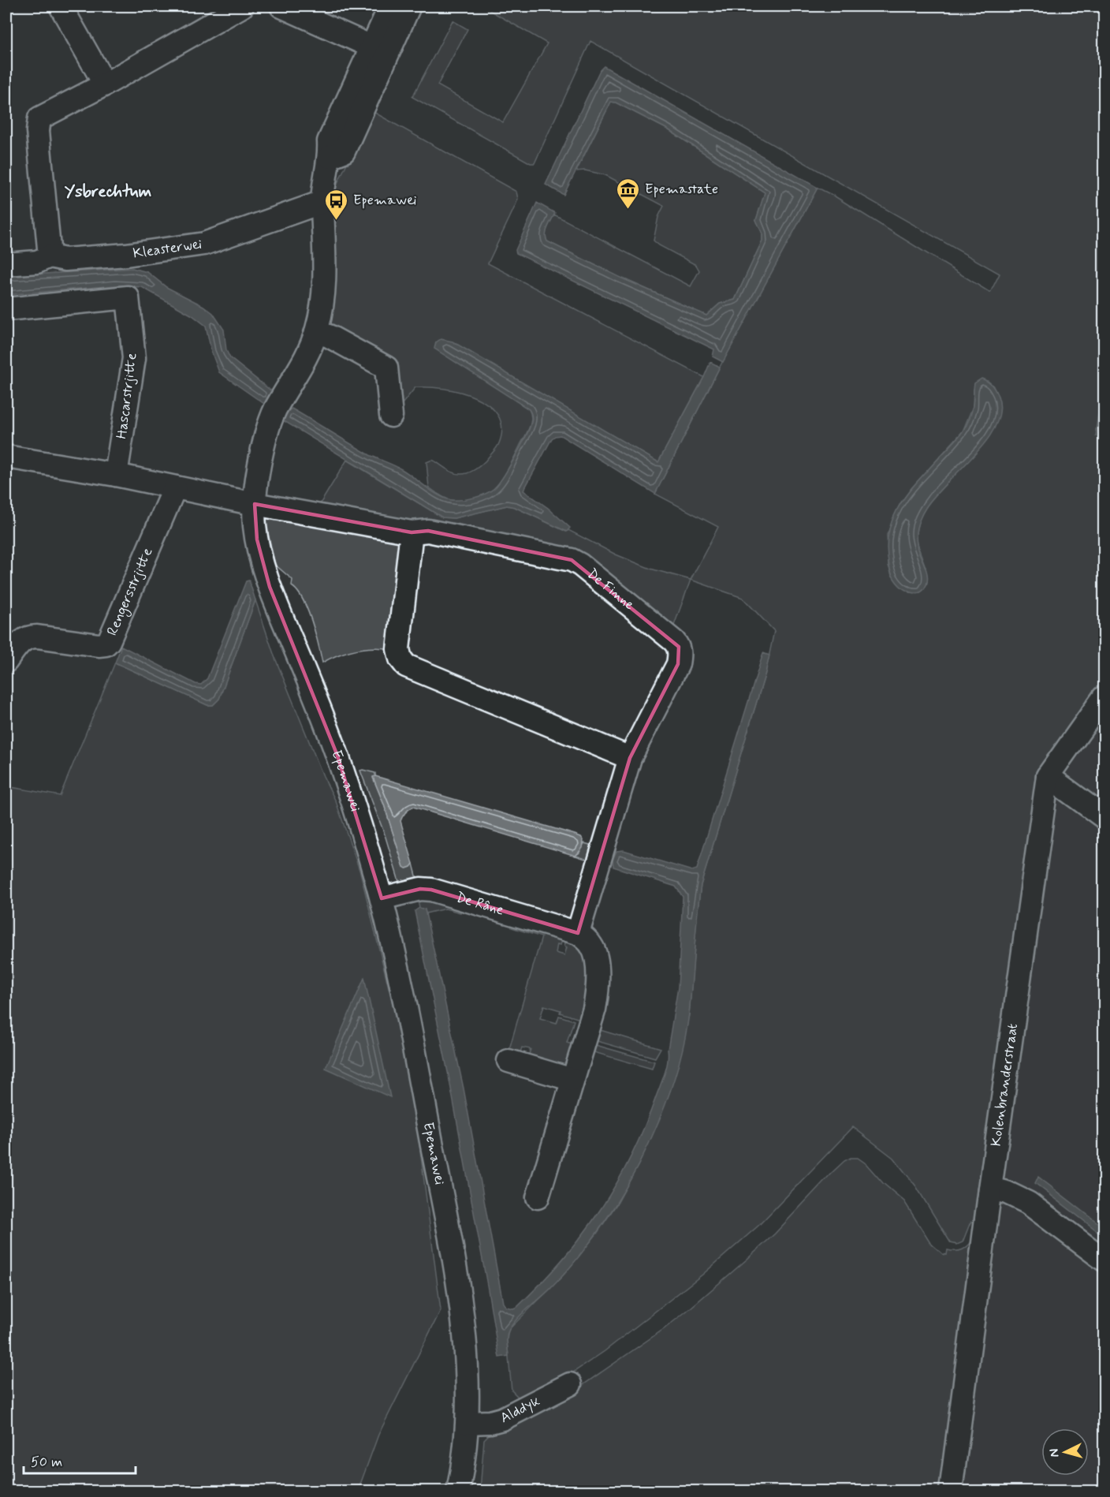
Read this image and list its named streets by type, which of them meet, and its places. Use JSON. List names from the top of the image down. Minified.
{"streets":{"street":["Kleasterwei","Hascarstrjitte","De Finne","Rengersstrjitte","Epemawei","De Râne","Kolenbranderstraat","Alddyk"]},"crossings":[["Kleasterwei","Epemawei"],["De Finne","Epemawei"],["De Finne","De Râne"],["Epemawei","De Râne"],["Epemawei","Alddyk"]],"districts":["Ysbrechtum"],"places":{"museum":["Epemastate"],"bus stop":["Epemawei"]},"scale_bar":"50 m","north":"left"}
